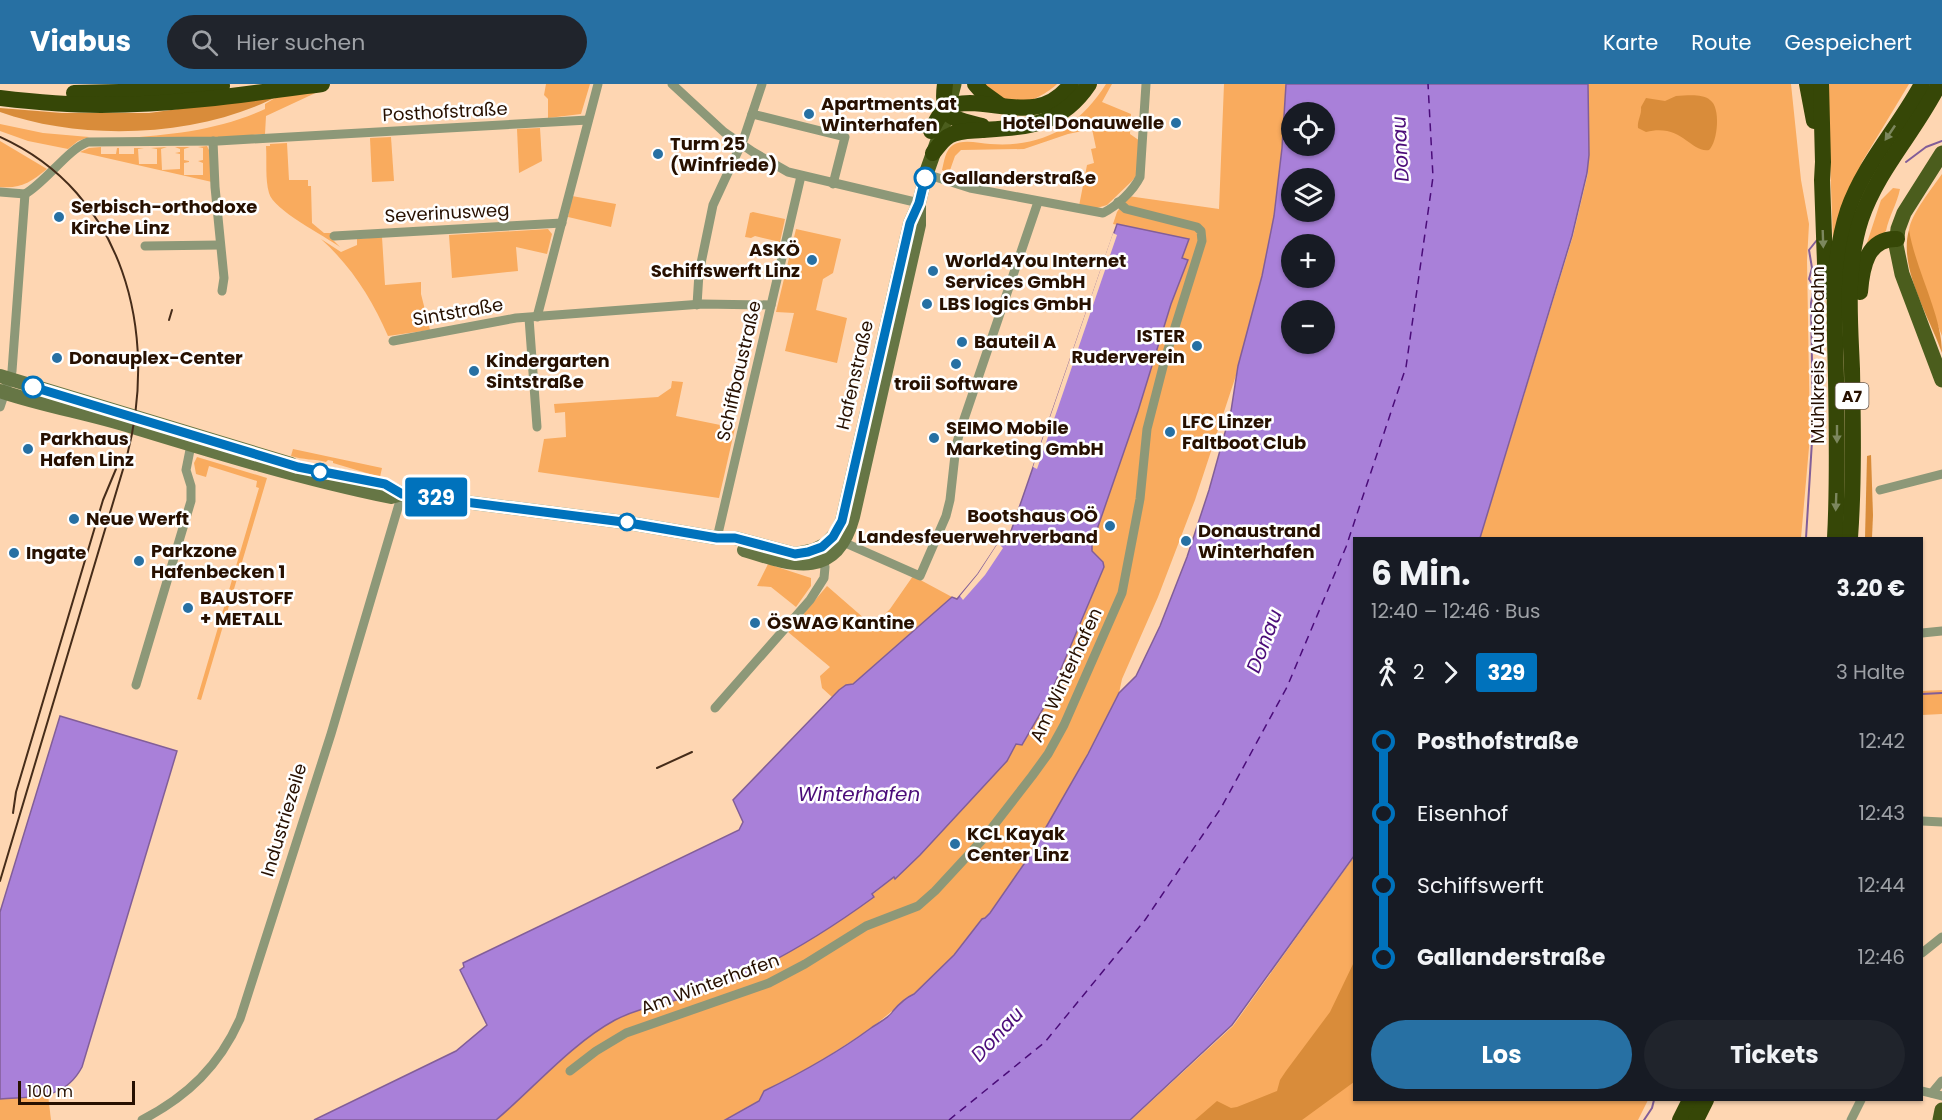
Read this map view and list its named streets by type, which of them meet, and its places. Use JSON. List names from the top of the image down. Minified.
{"streets":{"highway":["Mühlkreis Autobahn","A7"],"main road":["Hafenstraße"],"street":["Posthofstraße","Severinusweg","Sintstraße","Schiffbaustraße","Am Winterhafen","Industriezeile"]},"crossings":[["Sintstraße","Schiffbaustraße"]],"water":["Donau","Winterhafen"],"places":["Apartments at Winterhafen","Hotel Donauwelle","Turm 25 (Winfriede)","Gallanderstraße","Serbisch-orthodoxe Kirche Linz","ASKÖ Schiffswerft Linz","World4You Internet Services GmbH","LBS logics GmbH","Bauteil A","ISTER Ruderverein","Donauplex-Center","troii Software","Kindergarten Sintstraße","LFC Linzer Faltboot Club","SEIMO Mobile Marketing GmbH","Parkhaus Hafen Linz","Neue Werft","Bootshaus OÖ Landesfeuerwehrverband","Donaustrand Winterhafen","Ingate","Parkzone Hafenbecken 1","BAUSTOFF + METALL","ÖSWAG Kantine","KCL Kayak Center Linz"],"lines":["bus line 329"],"scale_bar":"100 m","page":{"header":"Viabus","search":"Hier suchen","nav":["Karte","Route","Gespeichert"],"on_map":"329","map_buttons":["+","−"],"heading":["6 Min.","12:40 – 12:46 · Bus","3.20 €"],"legs":["2","329","3 Halte"],"list":[{"name":"Posthofstraße","value":"12:42"},{"name":"Eisenhof","value":"12:43"},{"name":"Schiffswerft","value":"12:44"},{"name":"Gallanderstraße","value":"12:46"}],"buttons":["Los","Tickets"],"scale":"100 m"}}
